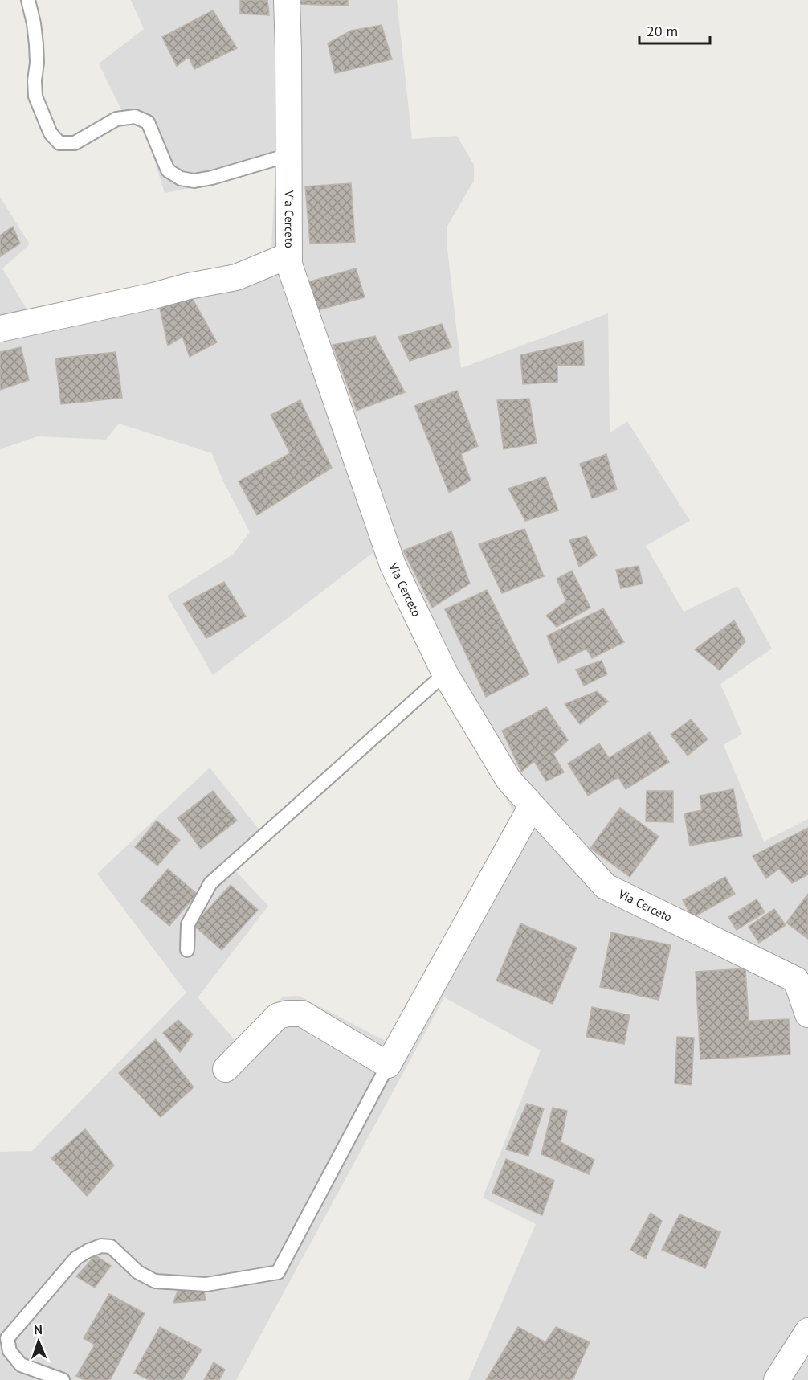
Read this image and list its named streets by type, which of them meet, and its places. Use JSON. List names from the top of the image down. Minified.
{"streets":{"street":["Via Cerceto"]},"scale_bar":"20 m","north":"top"}
